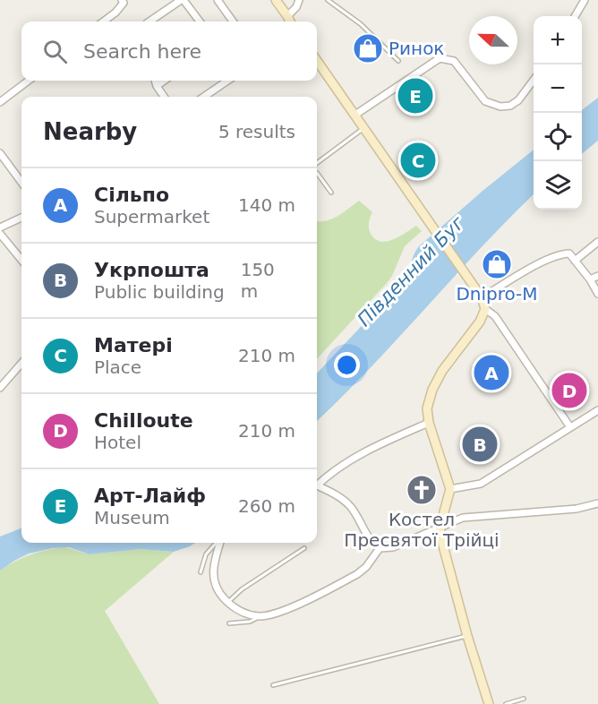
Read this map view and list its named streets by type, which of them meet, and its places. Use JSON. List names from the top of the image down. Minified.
{"water":["Південний Буг"],"places":{"shop":["Ринок","Dnipro-M"],"church":["Костел Пресвятої Трійці"]},"north":"left","page":{"map_buttons":["+","−"],"search":"Search here","pins":["E","C","A","D","B"],"heading":["Nearby","5 results"],"list":[{"mark":"A","name":"Сільпо","note":"Supermarket","value":"140 m"},{"mark":"B","name":"Укрпошта","note":"Public building","value":"150 m"},{"mark":"C","name":"Матері","note":"Place","value":"210 m"},{"mark":"D","name":"Chilloute","note":"Hotel","value":"210 m"},{"mark":"E","name":"Арт-Лайф","note":"Museum","value":"260 m"}]}}
